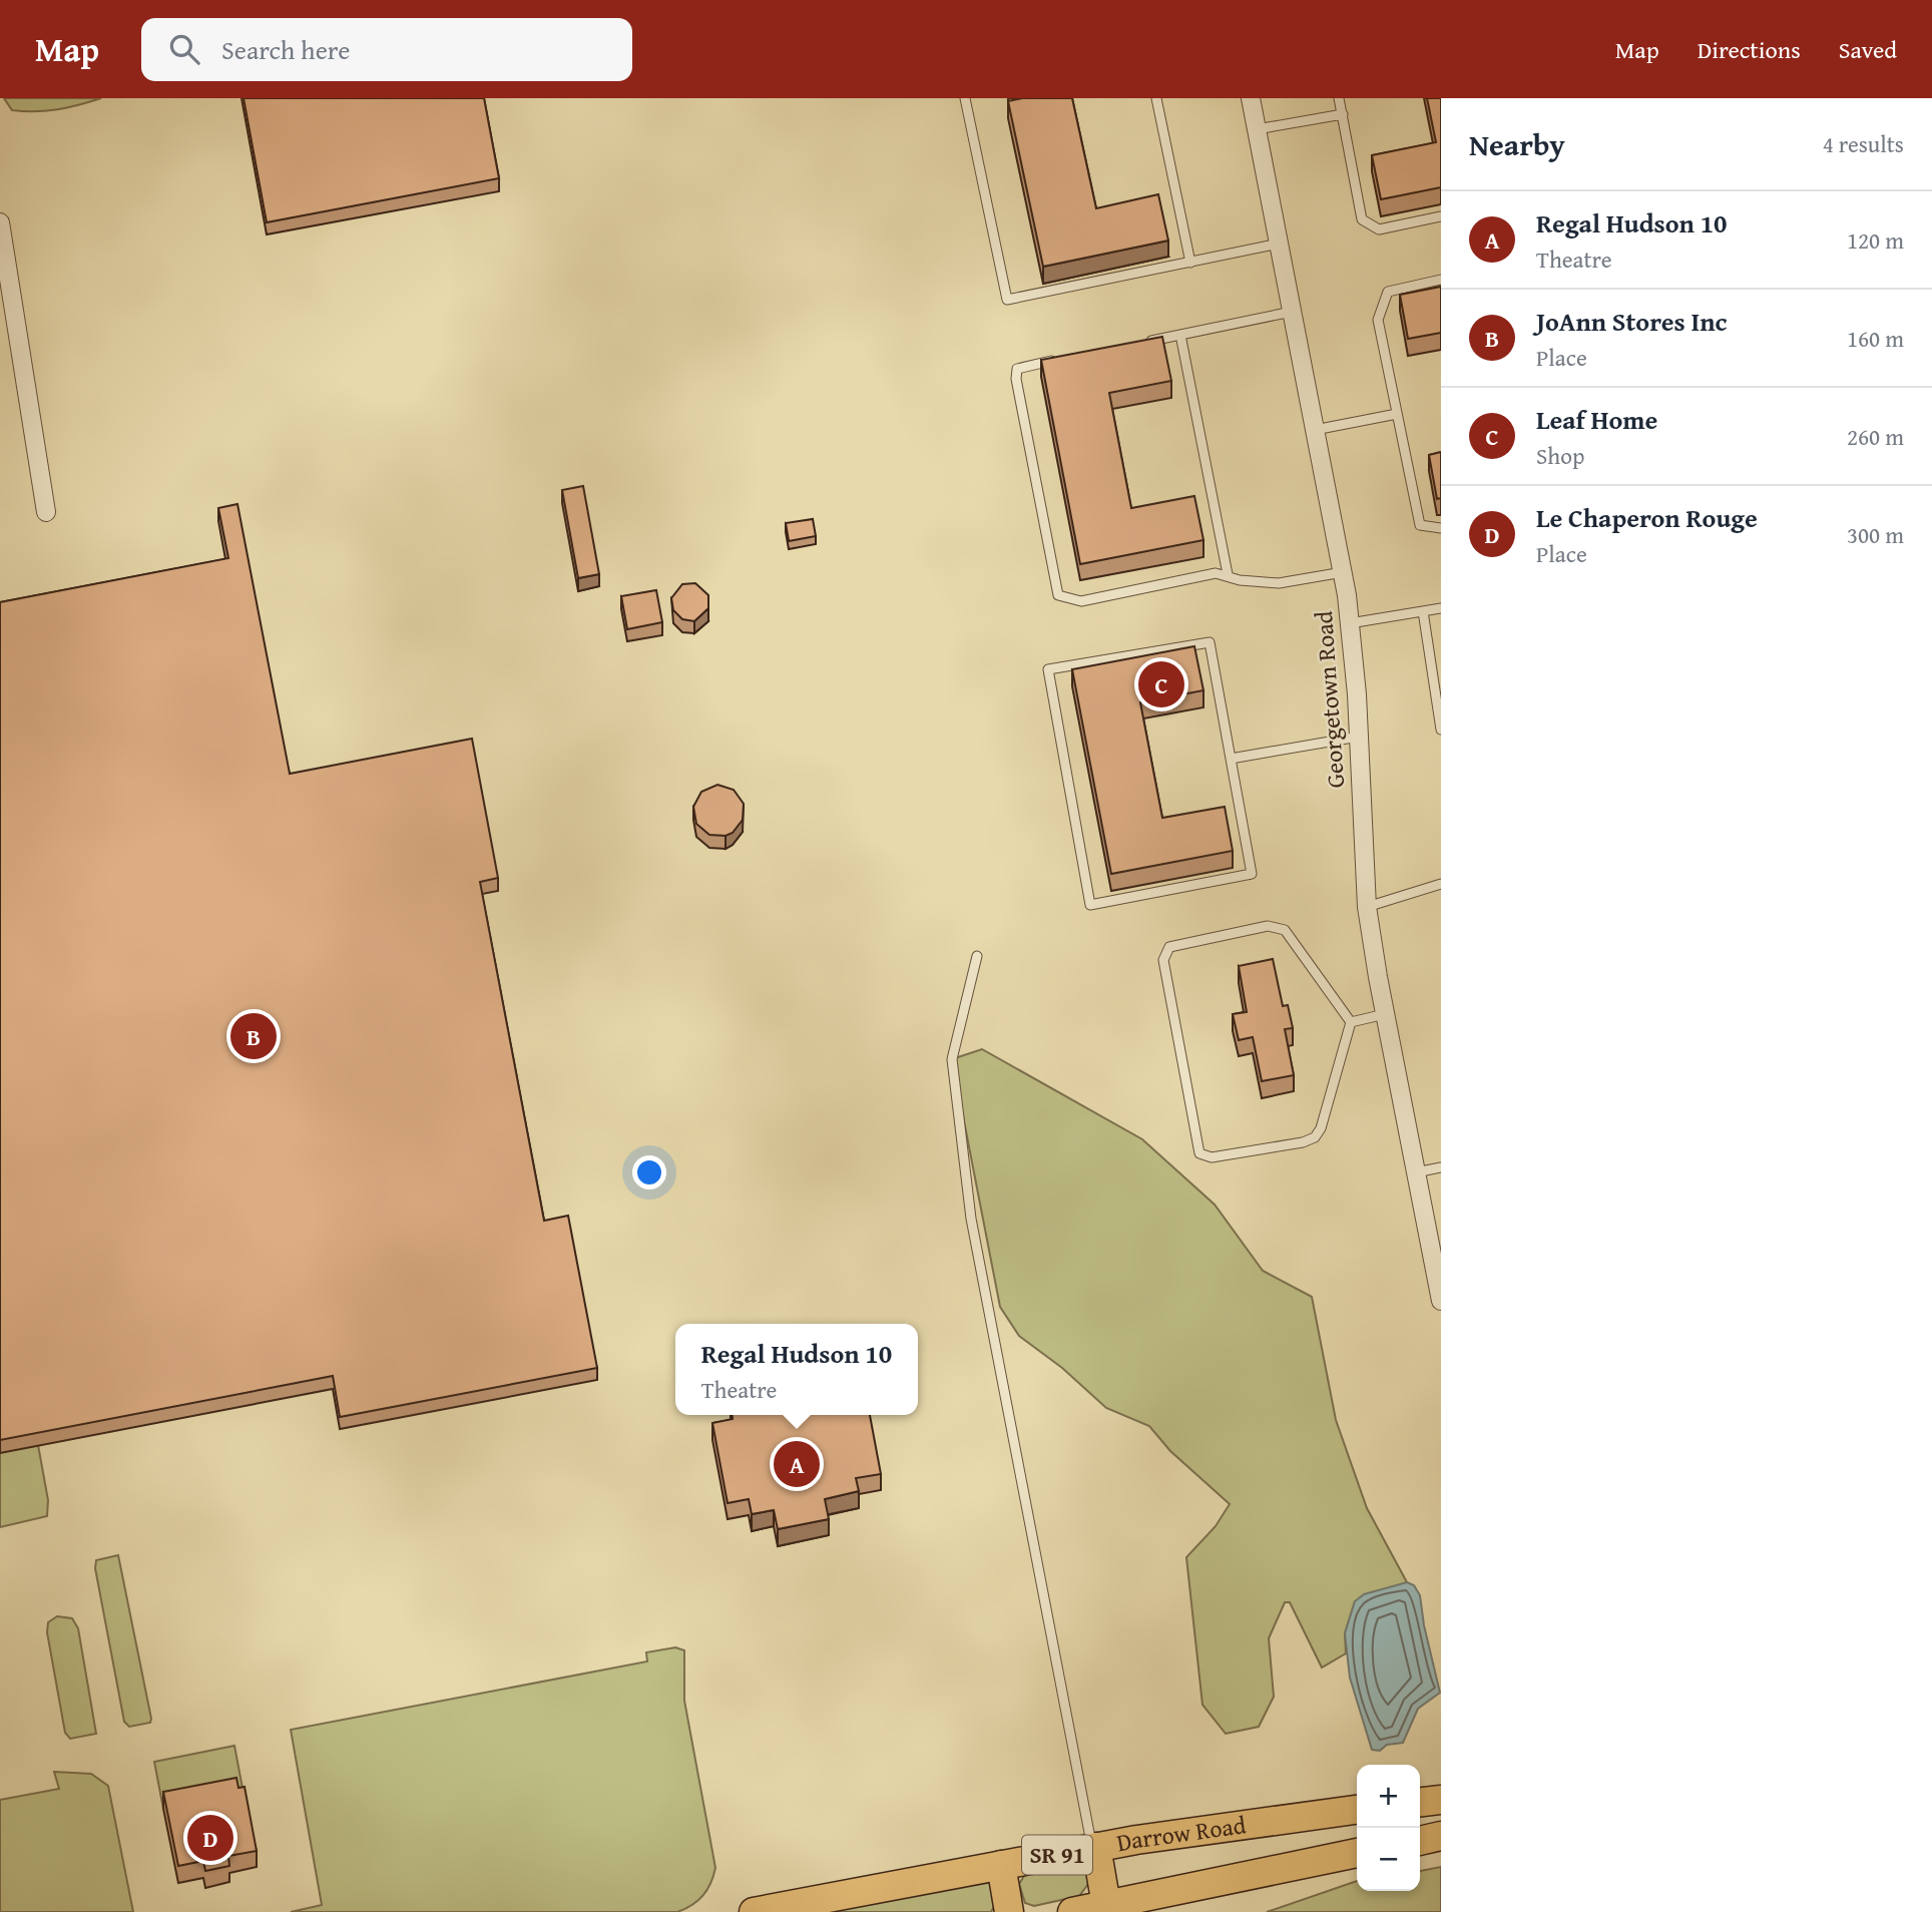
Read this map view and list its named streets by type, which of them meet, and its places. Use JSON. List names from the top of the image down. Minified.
{"streets":{"main road":["Darrow Road","SR 91"],"street":["Georgetown Road"]},"page":{"header":"Map","search":"Search here","nav":["Map","Directions","Saved"],"heading":["Nearby","4 results"],"list":[{"mark":"A","name":"Regal Hudson 10","note":"Theatre","value":"120 m"},{"mark":"B","name":"JoAnn Stores Inc","note":"Place","value":"160 m"},{"mark":"C","name":"Leaf Home","note":"Shop","value":"260 m"},{"mark":"D","name":"Le Chaperon Rouge","note":"Place","value":"300 m"}],"pins":["C","B","A","D"],"popup":["Regal Hudson 10","Theatre"],"map_buttons":["+","−"]}}
